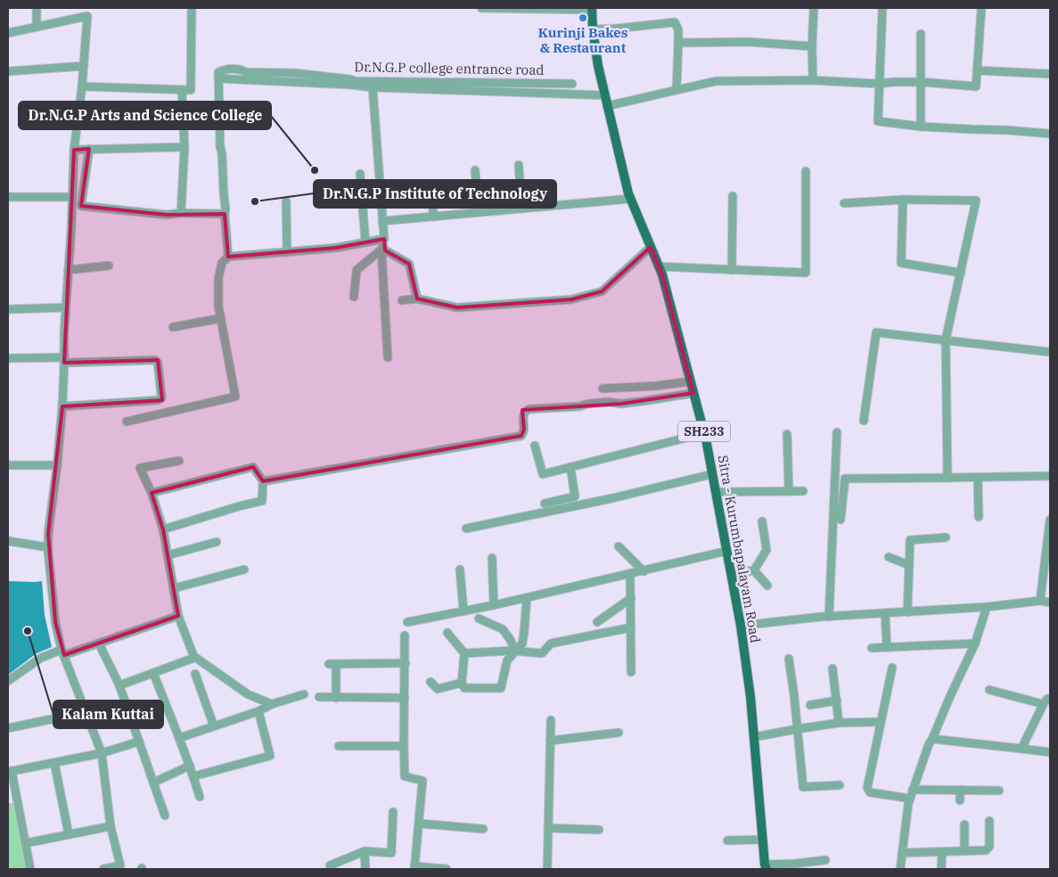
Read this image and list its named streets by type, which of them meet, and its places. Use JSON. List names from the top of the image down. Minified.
{"streets":{"main road":["SH233","Sitra - Kurumbapalayam Road"],"street":["Dr.N.G.P college entrance road"]},"places":["Kurinji Bakes & Restaurant","Dr.N.G.P Arts and Science College","Dr.N.G.P Institute of Technology","Kalam Kuttai"]}
